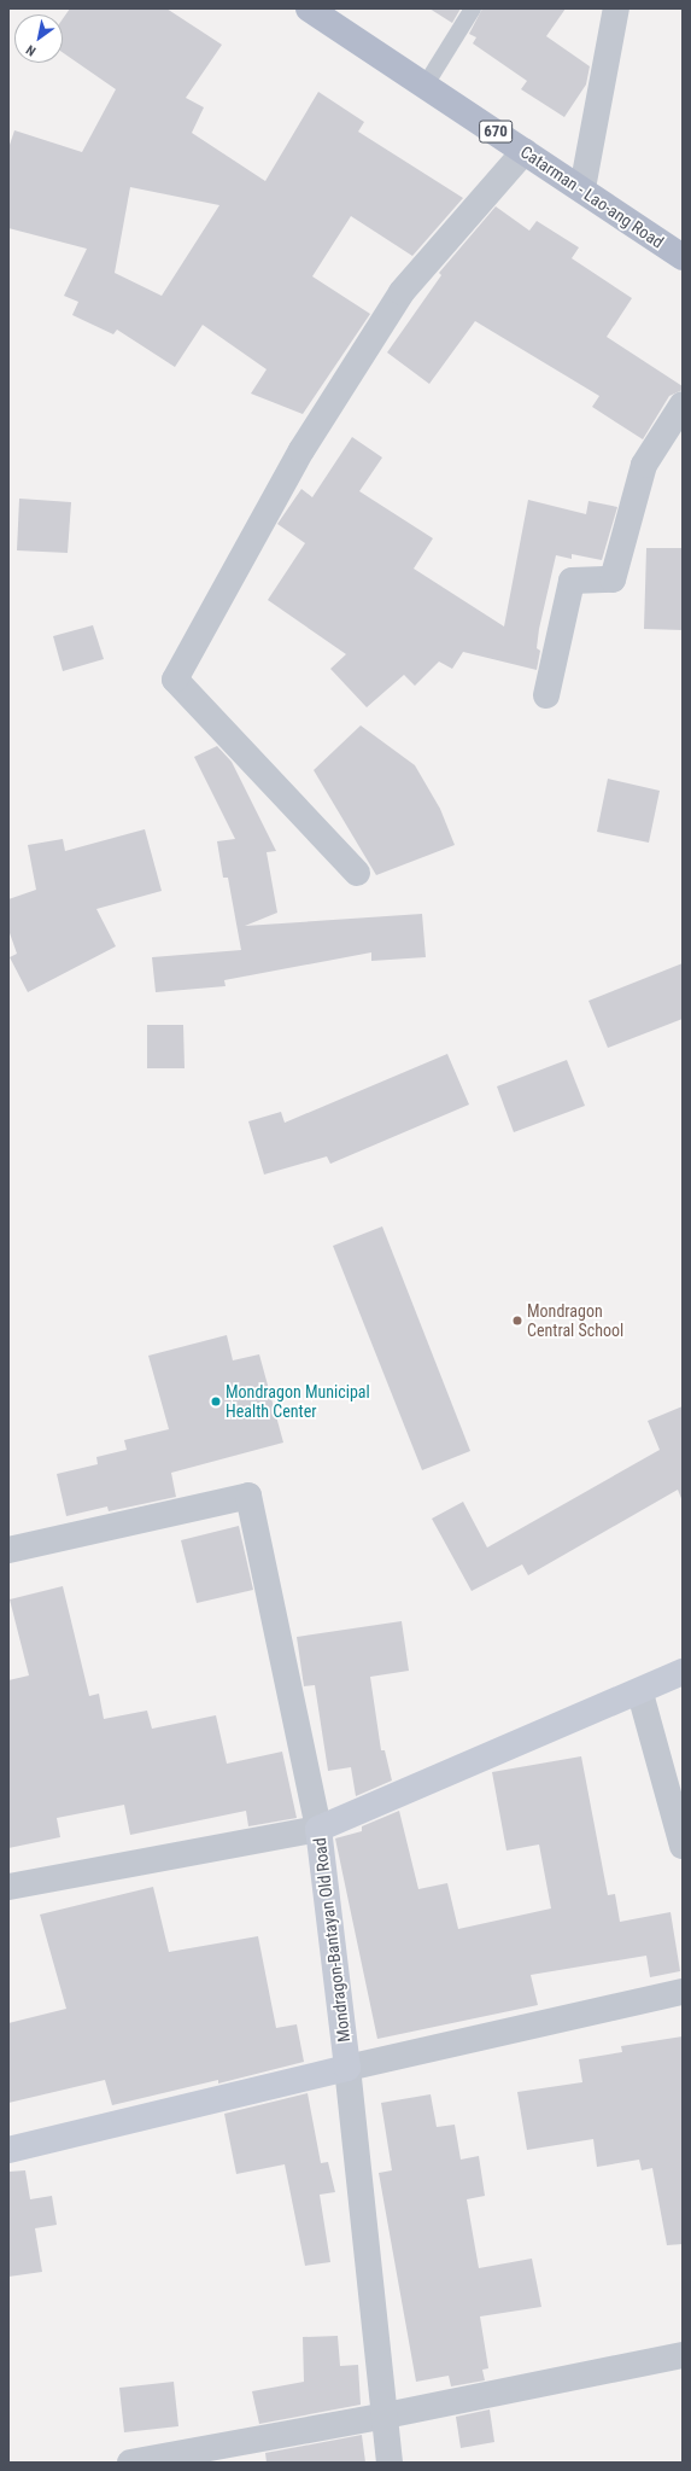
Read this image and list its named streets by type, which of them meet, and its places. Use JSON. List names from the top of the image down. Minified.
{"streets":{"main road":["670","Catarman - Lao-ang Road"],"street":["Mondragon-Bantayan Old Road"]},"places":["Mondragon Central School","Mondragon Municipal Health Center"],"north":"bottom left"}
